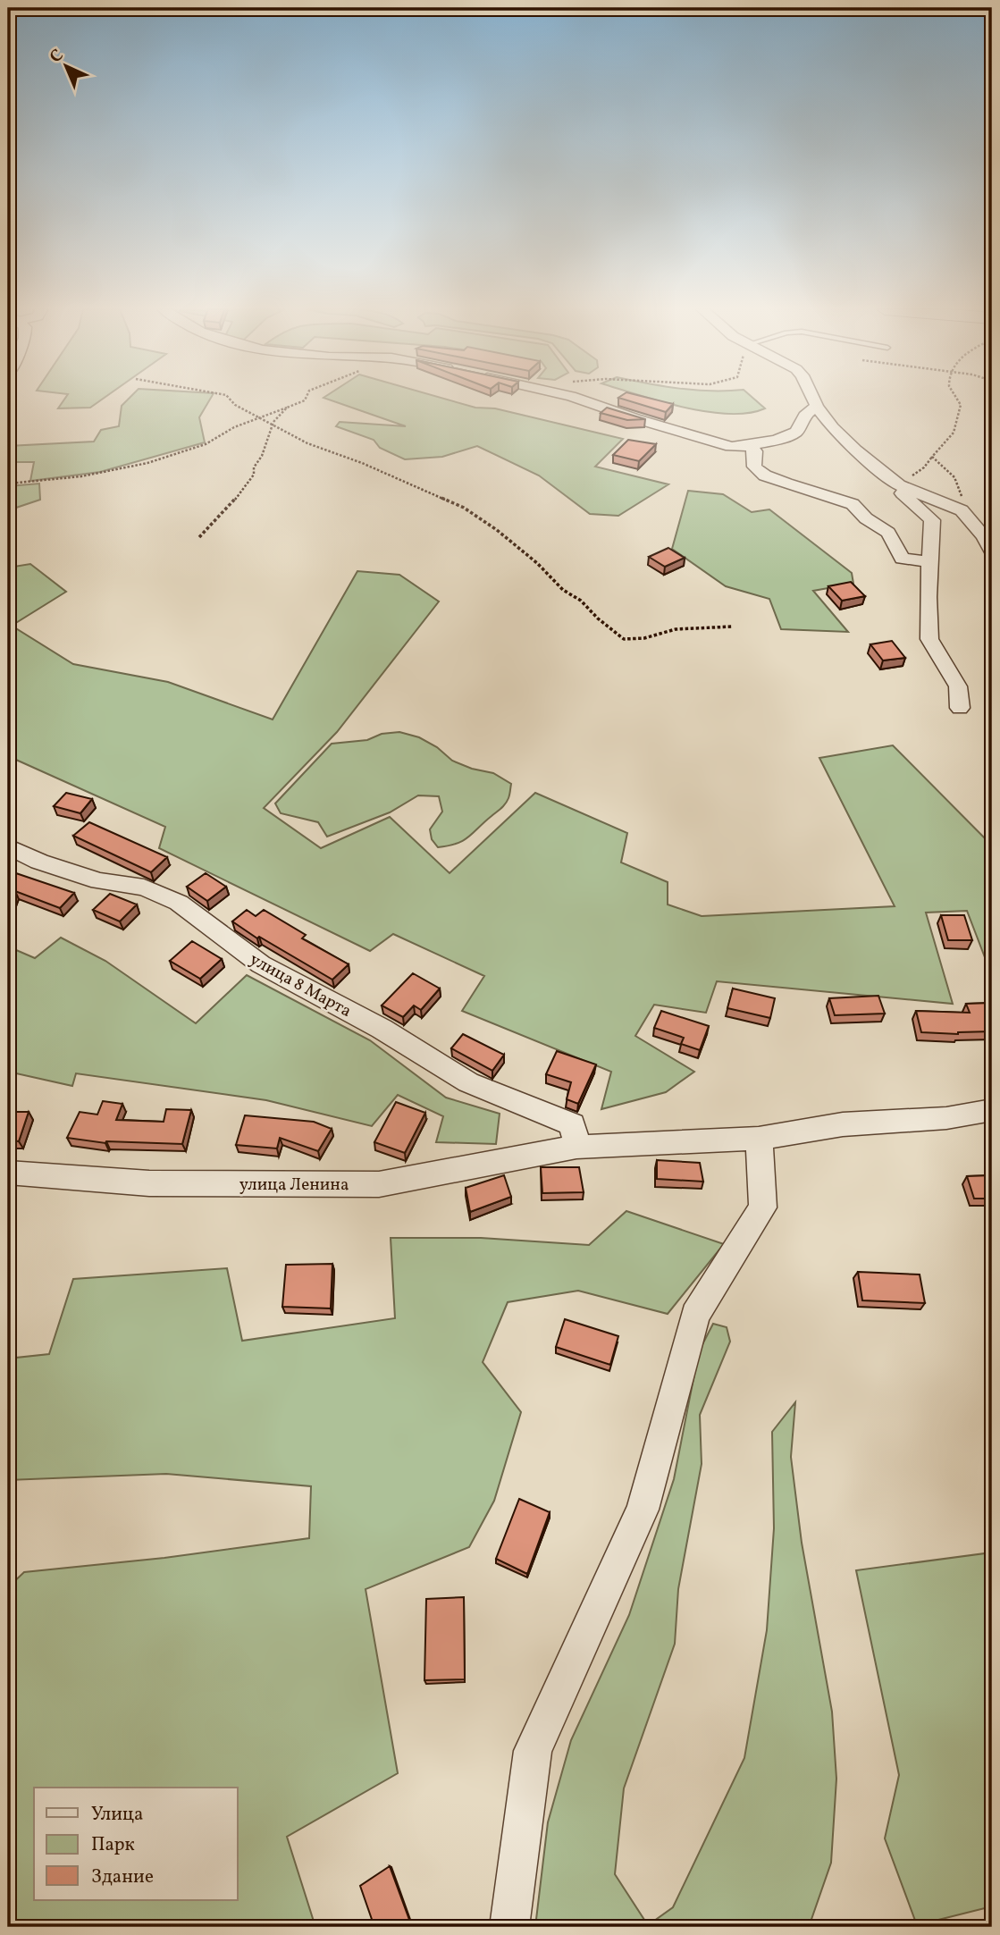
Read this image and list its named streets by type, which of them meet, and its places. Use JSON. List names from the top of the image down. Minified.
{"streets":{"street":["улица 8 Марта","улица Ленина"]},"crossings":[["улица 8 Марта","улица Ленина"]],"legend":["Улица","Парк","Здание"],"north":"top left"}
